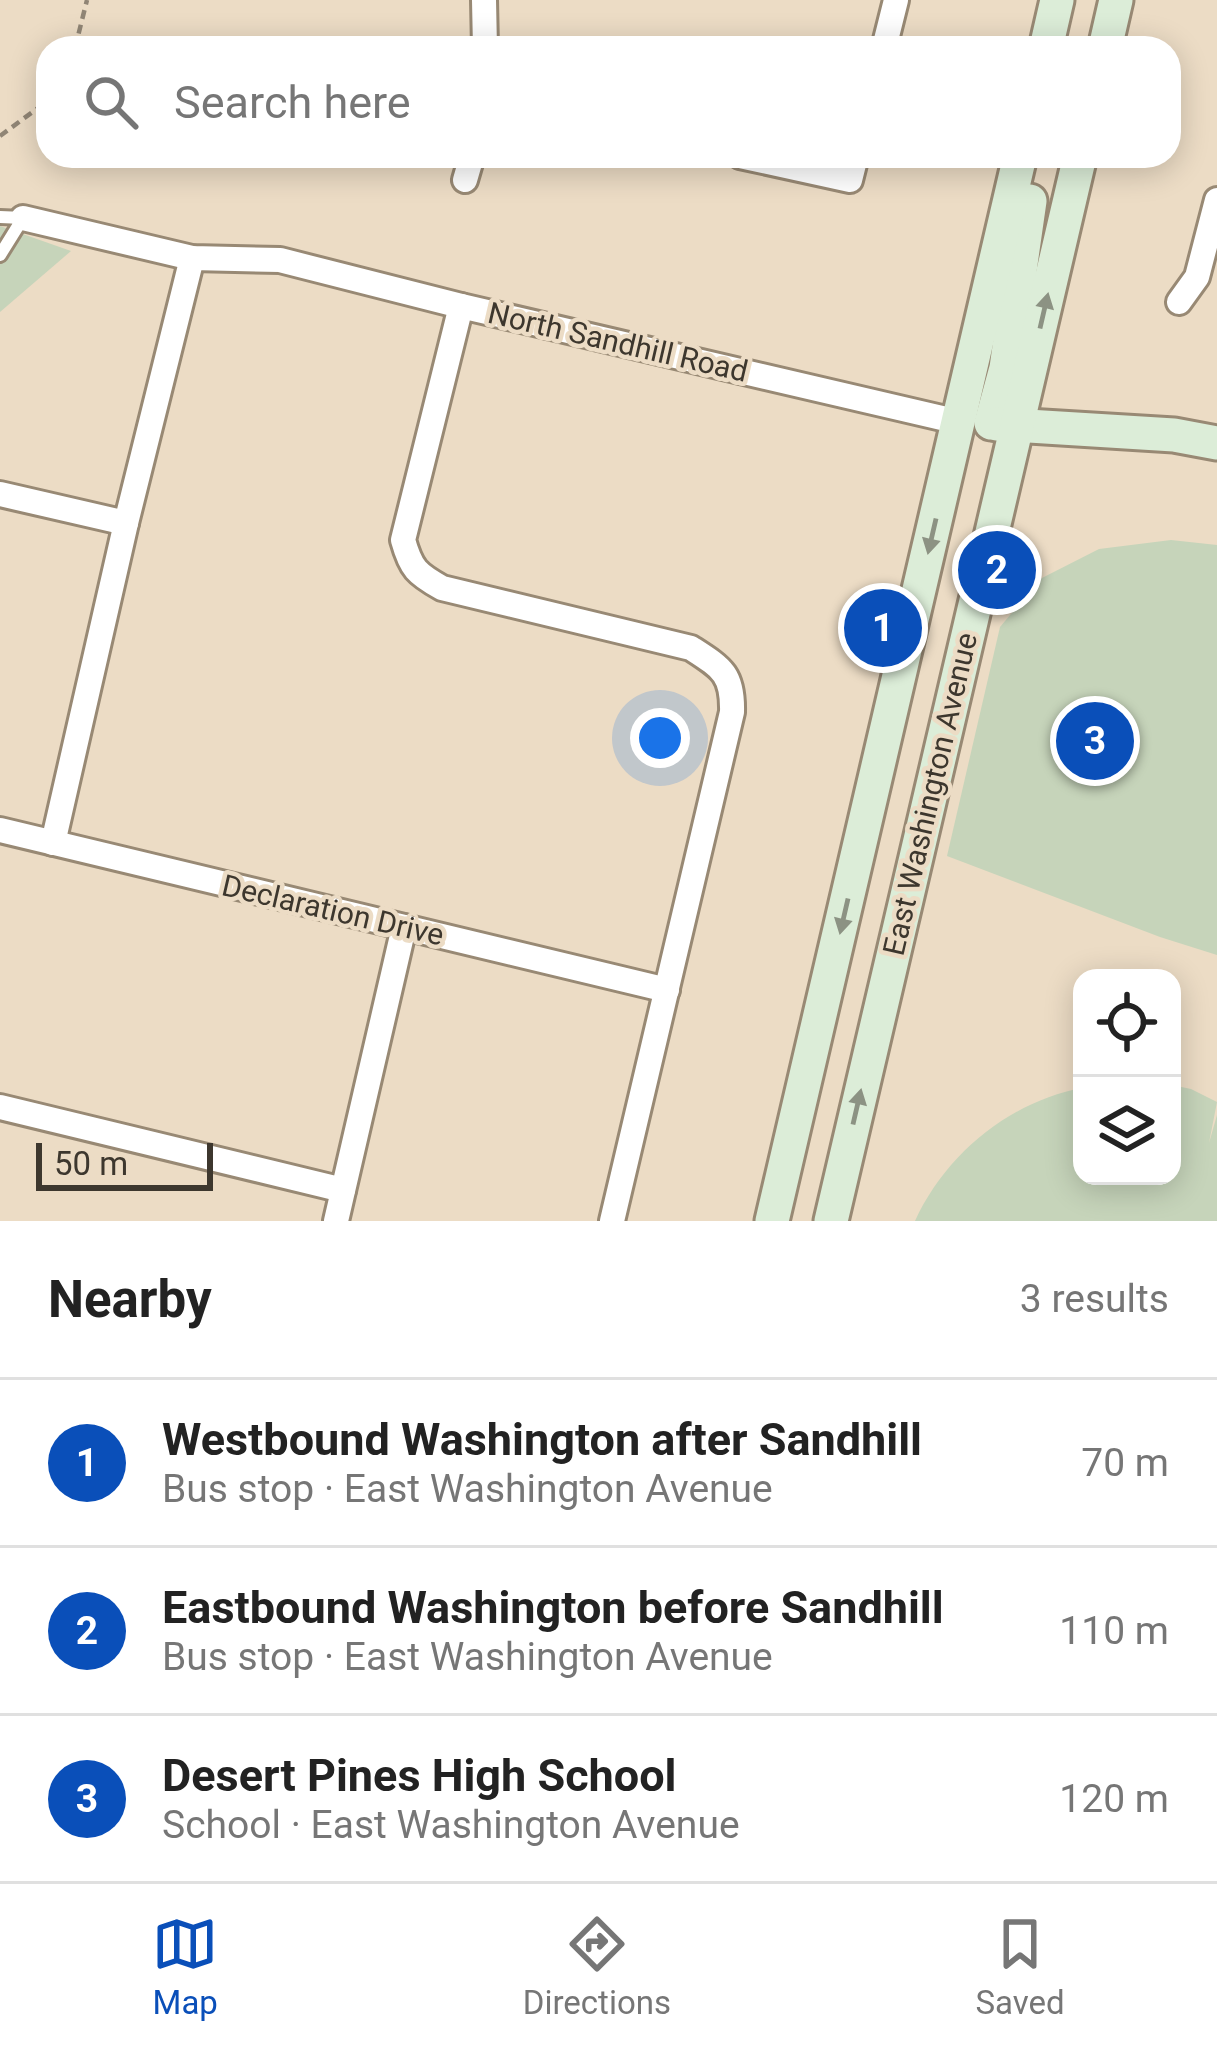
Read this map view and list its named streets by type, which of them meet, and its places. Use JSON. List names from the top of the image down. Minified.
{"streets":{"main road":["North Sandhill Road","East Washington Avenue"],"street":["Declaration Drive"]},"crossings":[["North Sandhill Road","East Washington Avenue"]],"scale_bar":"50 m","page":{"search":"Search here","pins":["2","1","3"],"scale":"50 m","heading":["Nearby","3 results"],"list":[{"mark":"1","name":"Westbound Washington after Sandhill","note":"Bus stop · East Washington Avenue","value":"70 m"},{"mark":"2","name":"Eastbound Washington before Sandhill","note":"Bus stop · East Washington Avenue","value":"110 m"},{"mark":"3","name":"Desert Pines High School","note":"School · East Washington Avenue","value":"120 m"}],"nav":["Map","Directions","Saved"]}}
